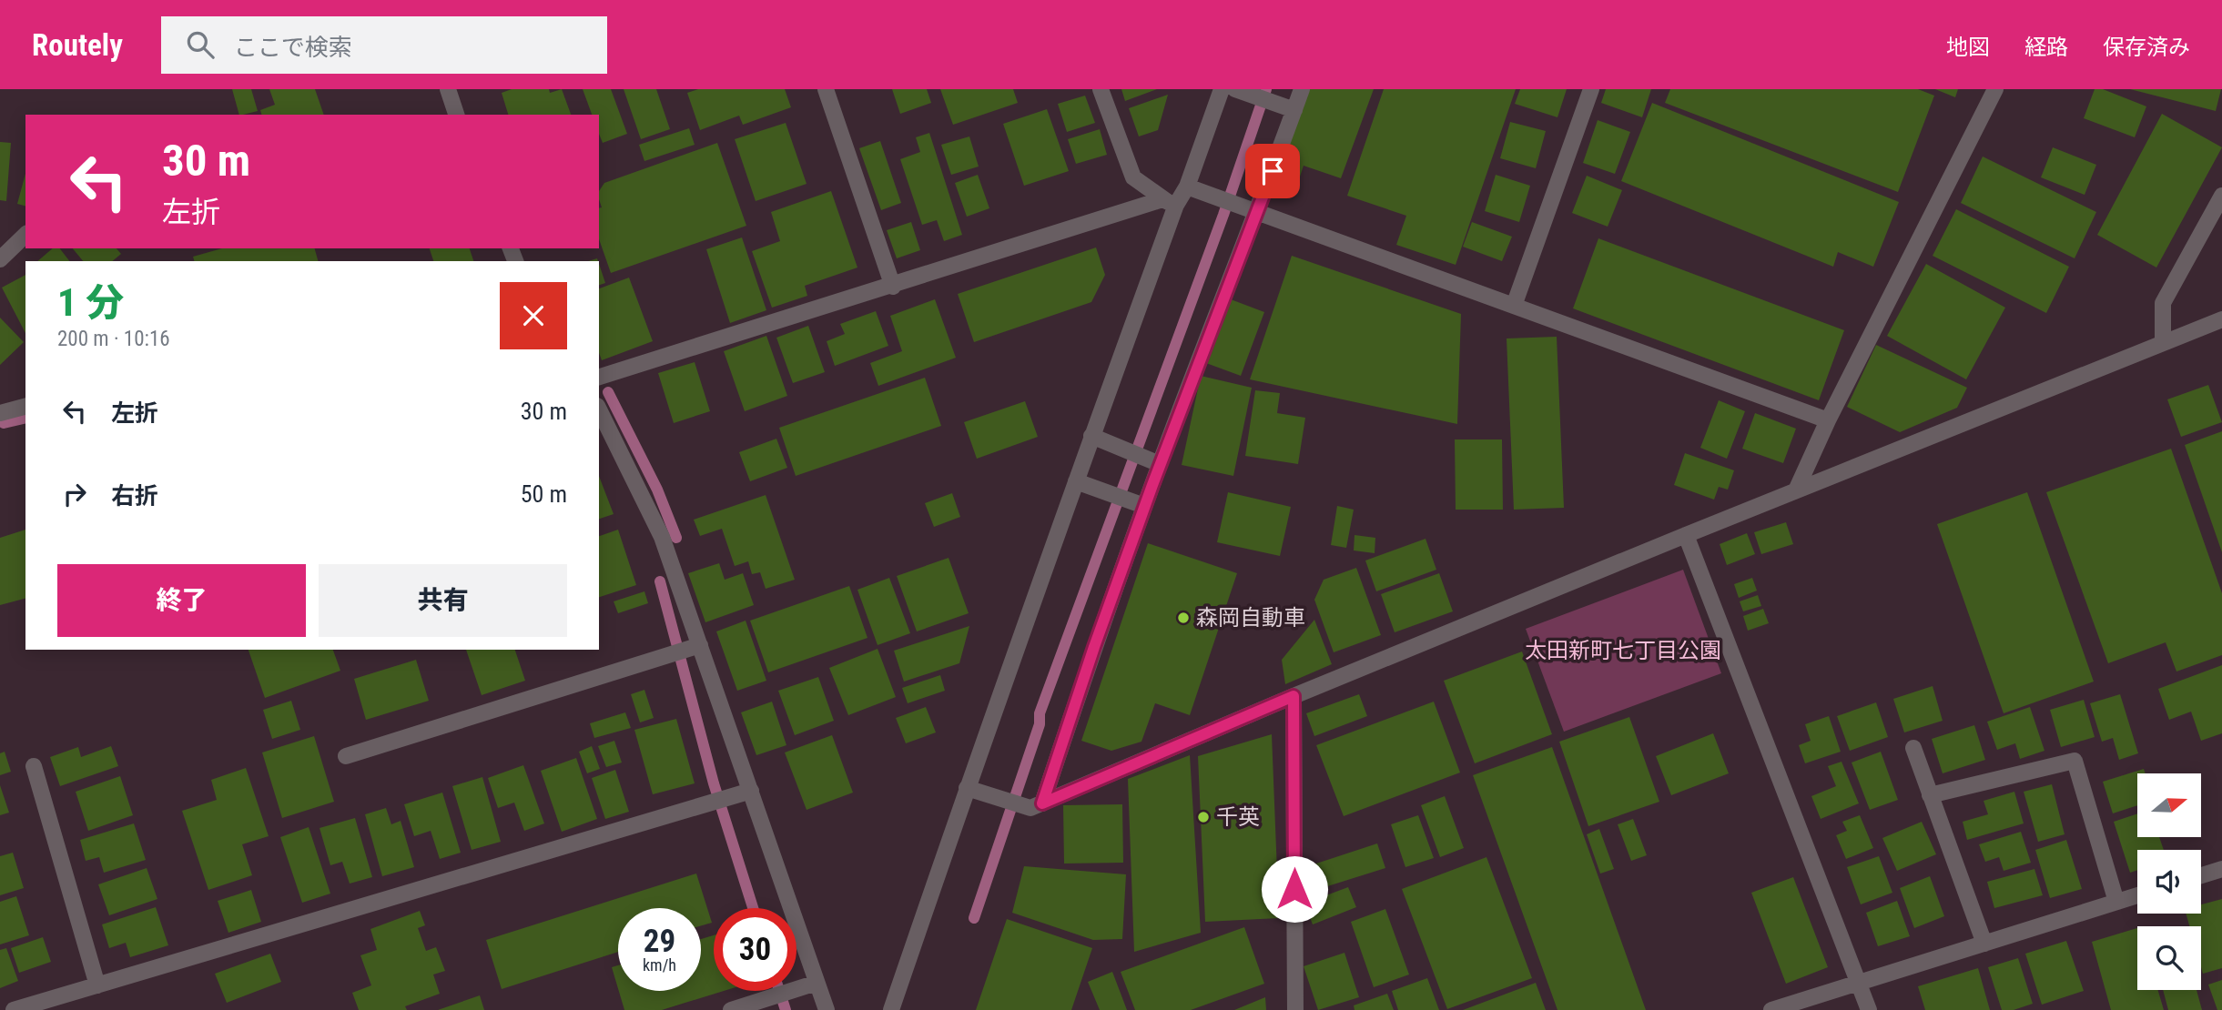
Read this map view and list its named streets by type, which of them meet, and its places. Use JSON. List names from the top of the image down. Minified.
{"parks":["太田新町七丁目公園"],"places":["森岡自動車","千英"],"north":"right","page":{"header":"Routely","search":"ここで検索","nav":["地図","経路","保存済み"],"turn":["30 m","左折"],"heading":["1 分","200 m · 10:16"],"list":[{"name":"左折","value":"30 m"},{"name":"右折","value":"50 m"}],"buttons":["終了","共有"],"speed":"29 km/h","limit":"30"}}
